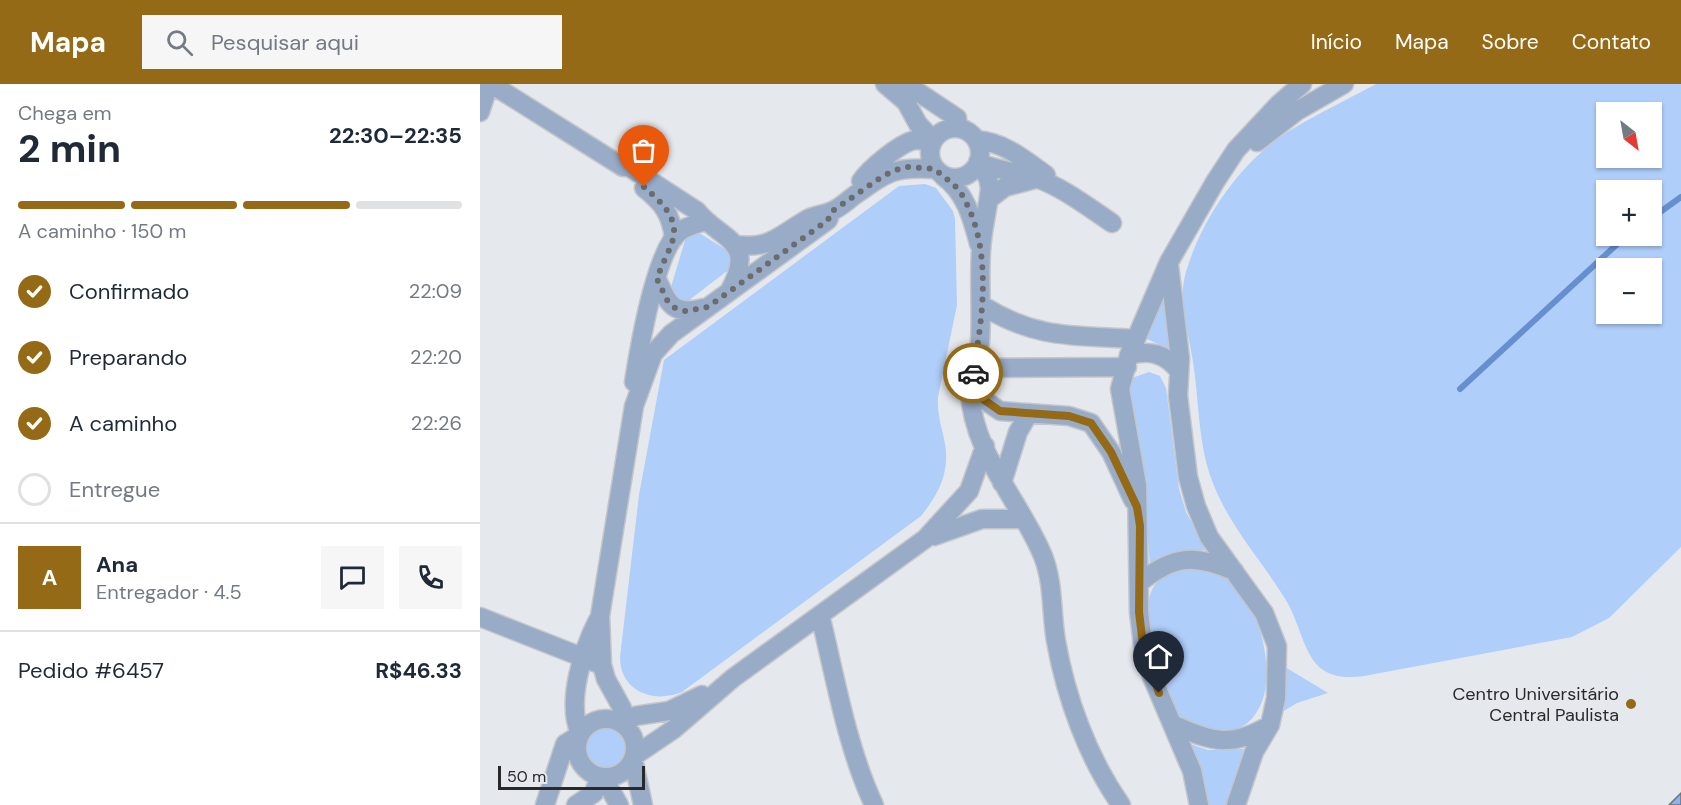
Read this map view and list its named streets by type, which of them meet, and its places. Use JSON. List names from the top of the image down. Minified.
{"places":["Centro Universitário Central Paulista"],"scale_bar":"50 m","north":"bottom right","page":{"header":"Mapa","search":"Pesquisar aqui","nav":["Início","Mapa","Sobre","Contato"],"heading":["2 min","Chega em","22:30–22:35"],"panel":["Ana","Entregador · 4.5","Pedido #6457","R$46.33"],"map_buttons":["+","−"],"bar":"A caminho · 150 m","list":[["Confirmado","22:09"],["Preparando","22:20"],["A caminho","22:26"],"Entregue"],"round":"A","scale":"50 m"}}
